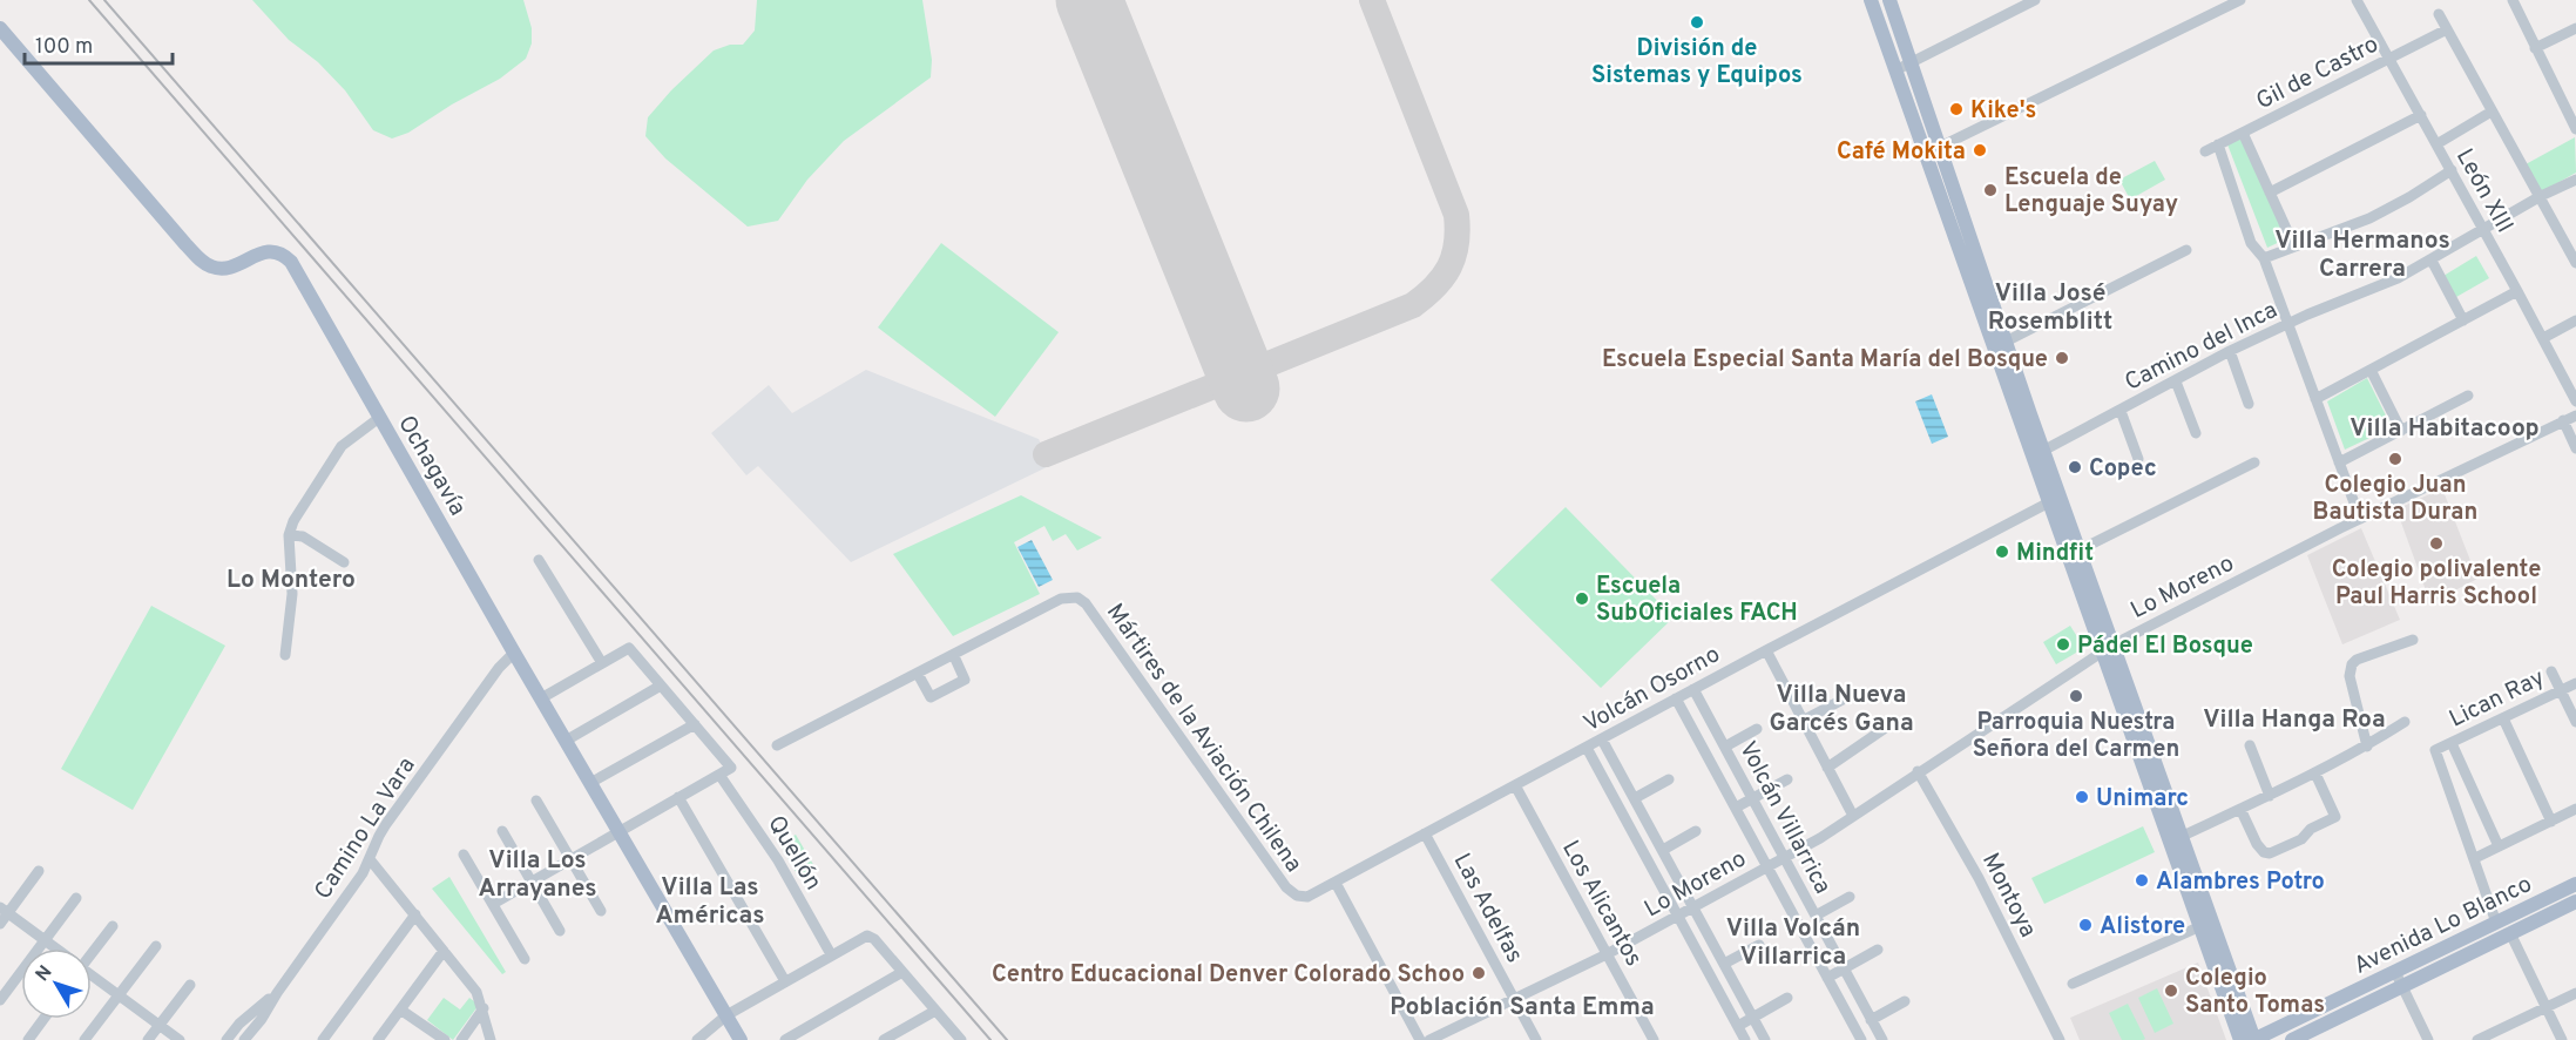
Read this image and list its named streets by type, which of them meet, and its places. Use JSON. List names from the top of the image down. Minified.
{"streets":{"main road":["Ochagavía","Avenida Lo Blanco"],"street":["Gil de Castro","León XIII","Camino del Inca","Lo Moreno","Volcán Osorno","Lican Ray","Mártires de la Aviación Chilena","Volcán Villarrica","Camino La Vara","Quellón","Montoya","Los Alicantos","Las Adelfas"]},"crossings":[["Gil de Castro","León XIII"],["León XIII","Camino del Inca"],["Ochagavía","Camino La Vara"],["Lo Moreno","Volcán Villarrica"],["Lo Moreno","Montoya"],["Lo Moreno","Los Alicantos"],["Lo Moreno","Las Adelfas"],["Volcán Osorno","Mártires de la Aviación Chilena"],["Volcán Osorno","Volcán Villarrica"],["Volcán Osorno","Los Alicantos"],["Volcán Osorno","Las Adelfas"]],"districts":["Villa Hermanos Carrera","Villa José Rosemblitt","Villa Habitacoop","Lo Montero","Villa Nueva Garcés Gana","Villa Hanga Roa","Villa Los Arrayanes","Villa Las Américas","Villa Volcán Villarrica","Población Santa Emma"],"places":["División de Sistemas y Equipos","Kike's","Café Mokita","Escuela de Lenguaje Suyay","Escuela Especial Santa María del Bosque","Colegio Juan Bautista Duran","Copec","Colegio polivalente Paul Harris School","Mindfit","Escuela SubOficiales FACH","Pádel El Bosque","Parroquia Nuestra Señora del Carmen","Unimarc","Alambres Potro","Alistore","Centro Educacional Denver Colorado Schoo","Colegio Santo Tomas"],"scale_bar":"100 m","north":"top left"}
